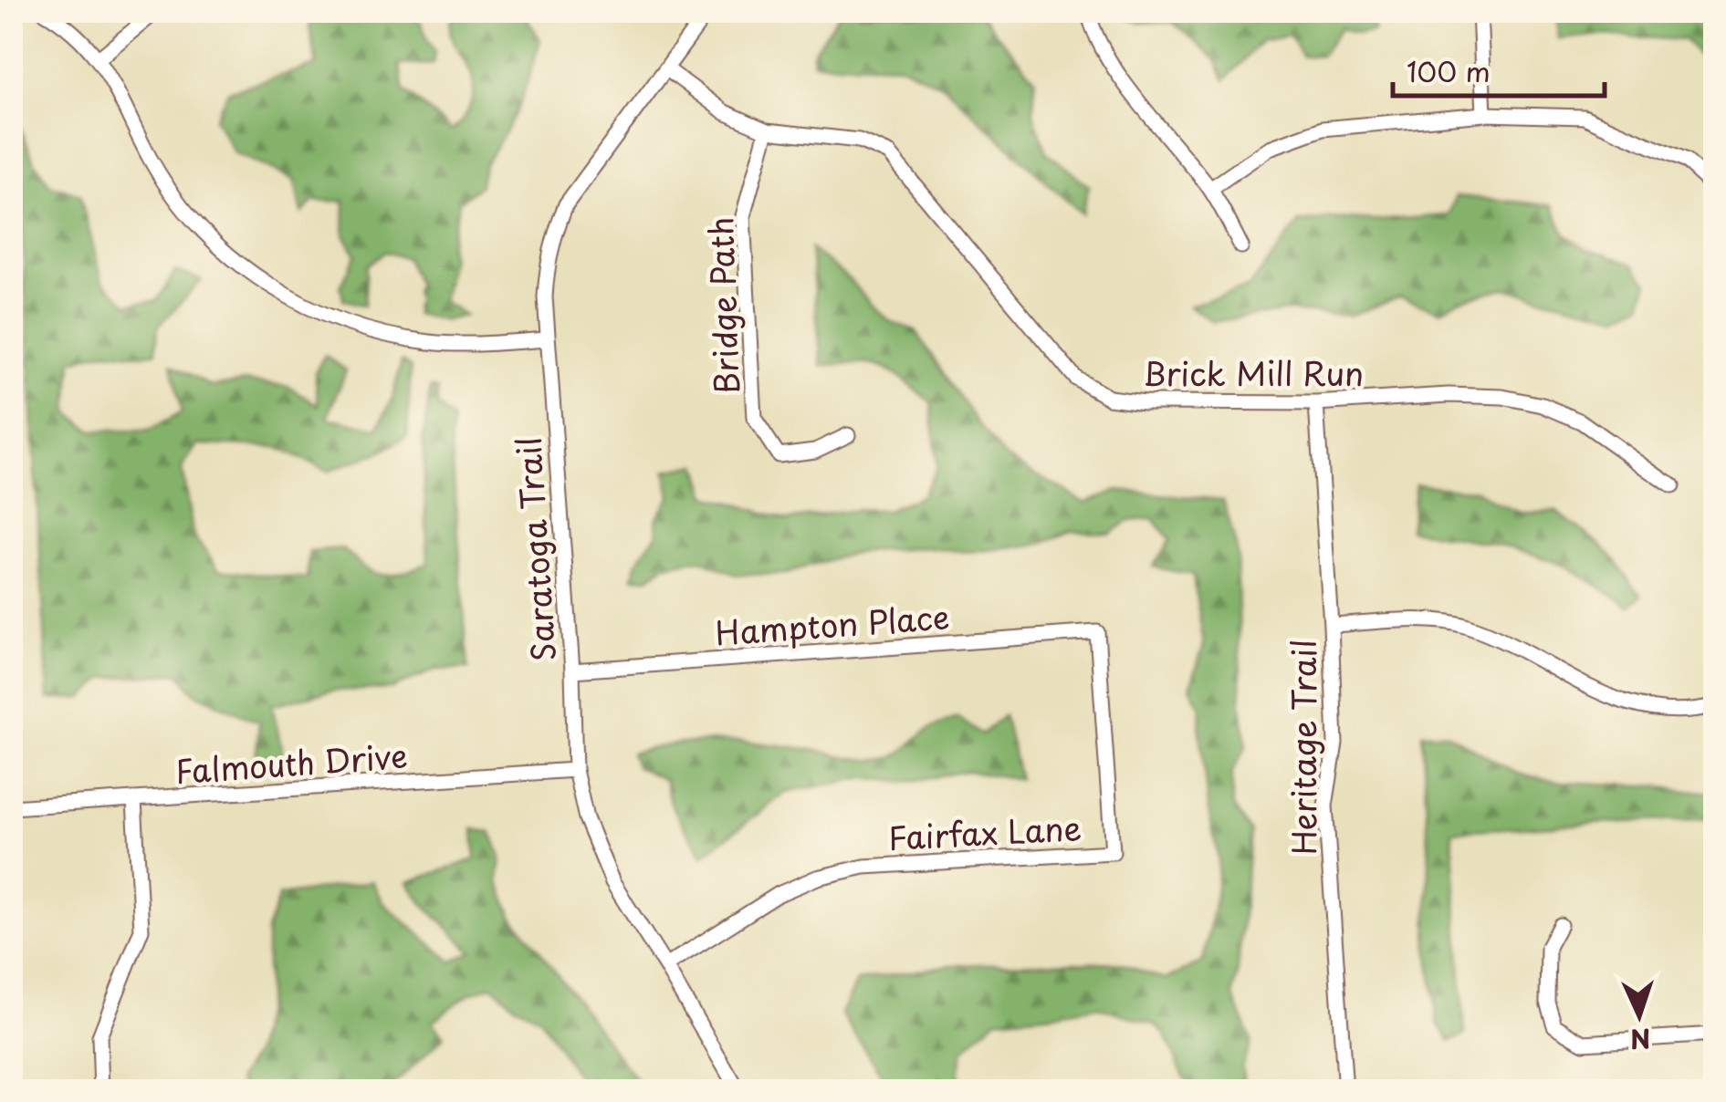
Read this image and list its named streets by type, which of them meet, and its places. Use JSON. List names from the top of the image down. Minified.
{"streets":{"street":["Bridge Path","Brick Mill Run","Saratoga Trail","Hampton Place","Heritage Trail","Falmouth Drive","Fairfax Lane"]},"crossings":[["Bridge Path","Brick Mill Run"],["Brick Mill Run","Saratoga Trail"],["Brick Mill Run","Heritage Trail"],["Saratoga Trail","Hampton Place"],["Saratoga Trail","Falmouth Drive"],["Saratoga Trail","Fairfax Lane"],["Hampton Place","Fairfax Lane"]],"scale_bar":"100 m","north":"bottom"}
